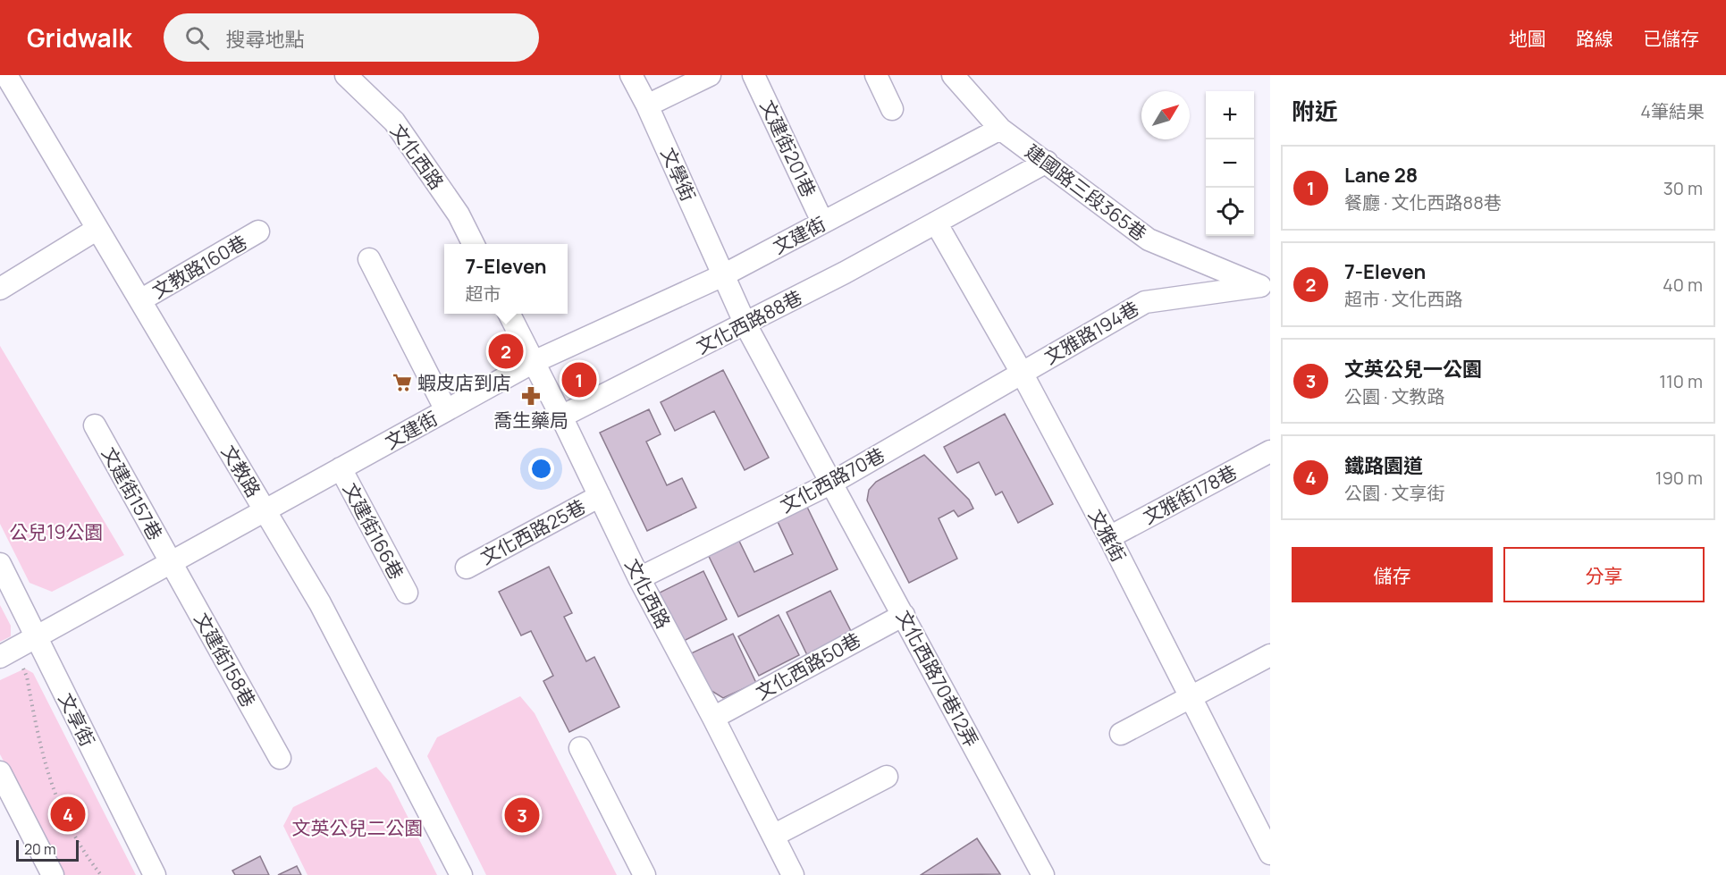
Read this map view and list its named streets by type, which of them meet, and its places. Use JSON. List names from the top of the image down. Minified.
{"streets":{"street":["文建街201巷","文化西路","文學街","建國路三段365巷","文建街","文教路160巷","文化西路88巷","文雅路194巷","文教路","文化西路70巷","文建街157巷","文雅街178巷","文建街166巷","文化西路25巷","文雅街","文建街158巷","文化西路50巷","文化西路70巷12弄","文享街"]},"crossings":[["文建街201巷","文建街"],["文化西路","文建街"],["文化西路","文化西路88巷"],["文化西路","文化西路70巷"],["文化西路","文化西路25巷"],["文化西路","文化西路50巷"],["文學街","文建街"],["文學街","文化西路88巷"],["文學街","文化西路70巷12弄"],["建國路三段365巷","文建街"],["建國路三段365巷","文化西路88巷"],["建國路三段365巷","文雅路194巷"],["文建街","文教路"],["文建街","文建街157巷"],["文建街","文建街166巷"],["文建街","文建街158巷"],["文建街","文享街"],["文教路160巷","文教路"],["文化西路88巷","文雅街"],["文化西路88巷","文化西路70巷12弄"],["文雅路194巷","文化西路70巷"],["文雅路194巷","文雅街"],["文化西路70巷","文雅街"],["文化西路70巷","文化西路70巷12弄"],["文建街157巷","文建街158巷"],["文雅街178巷","文雅街"],["文化西路50巷","文化西路70巷12弄"]],"parks":["公兒19公園","文英公兒二公園"],"places":{"supermarket":["蝦皮店到店"],"pharmacy":["喬生藥局"]},"scale_bar":"20 m","north":"top right","page":{"header":"Gridwalk","search":"搜尋地點","nav":["地圖","路線","已儲存"],"heading":["附近","4筆結果"],"map_buttons":["+","−"],"list":[{"mark":"1","name":"Lane 28","note":"餐廳 · 文化西路88巷","value":"30 m"},{"mark":"2","name":"7-Eleven","note":"超市 · 文化西路","value":"40 m"},{"mark":"3","name":"文英公兒一公園","note":"公園 · 文教路","value":"110 m"},{"mark":"4","name":"鐵路園道","note":"公園 · 文享街","value":"190 m"}],"popup":["7-Eleven","超市"],"pins":["2","1","4","3"],"buttons":["儲存","分享"],"scale":"20 m"}}
